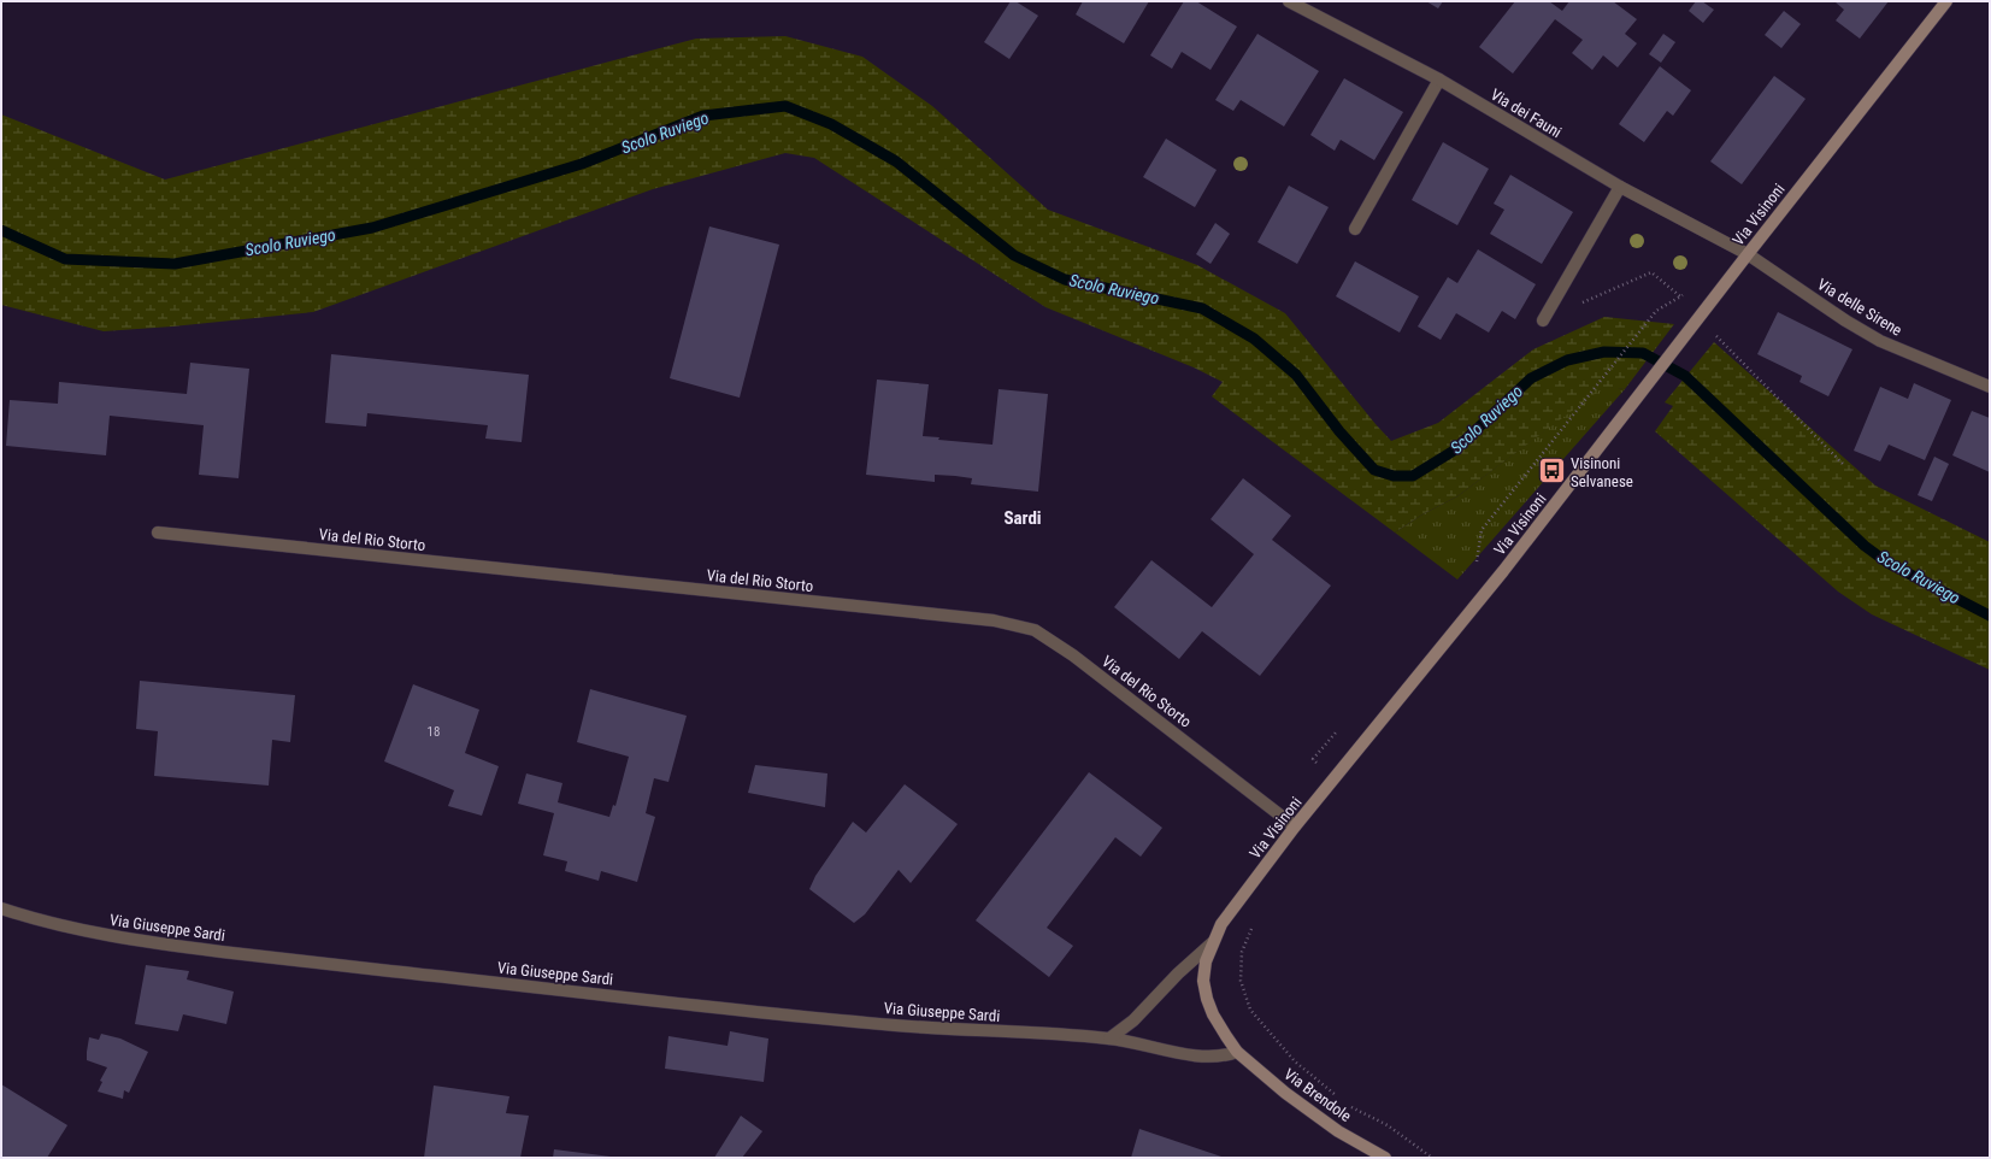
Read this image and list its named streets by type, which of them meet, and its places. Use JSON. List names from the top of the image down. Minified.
{"streets":{"street":["Via dei Fauni","Via Visinoni","Via delle Sirene","Via del Rio Storto","Via Giuseppe Sardi","Via Brendole"]},"crossings":[["Via dei Fauni","Via Visinoni"],["Via dei Fauni","Via delle Sirene"],["Via Visinoni","Via delle Sirene"],["Via Visinoni","Via del Rio Storto"],["Via Visinoni","Via Giuseppe Sardi"],["Via Visinoni","Via Brendole"],["Via Giuseppe Sardi","Via Brendole"]],"districts":["Sardi"],"water":["Scolo Ruviego"],"places":{"bus stop":["Visinoni Selvanese"]},"house_numbers":["18"]}
